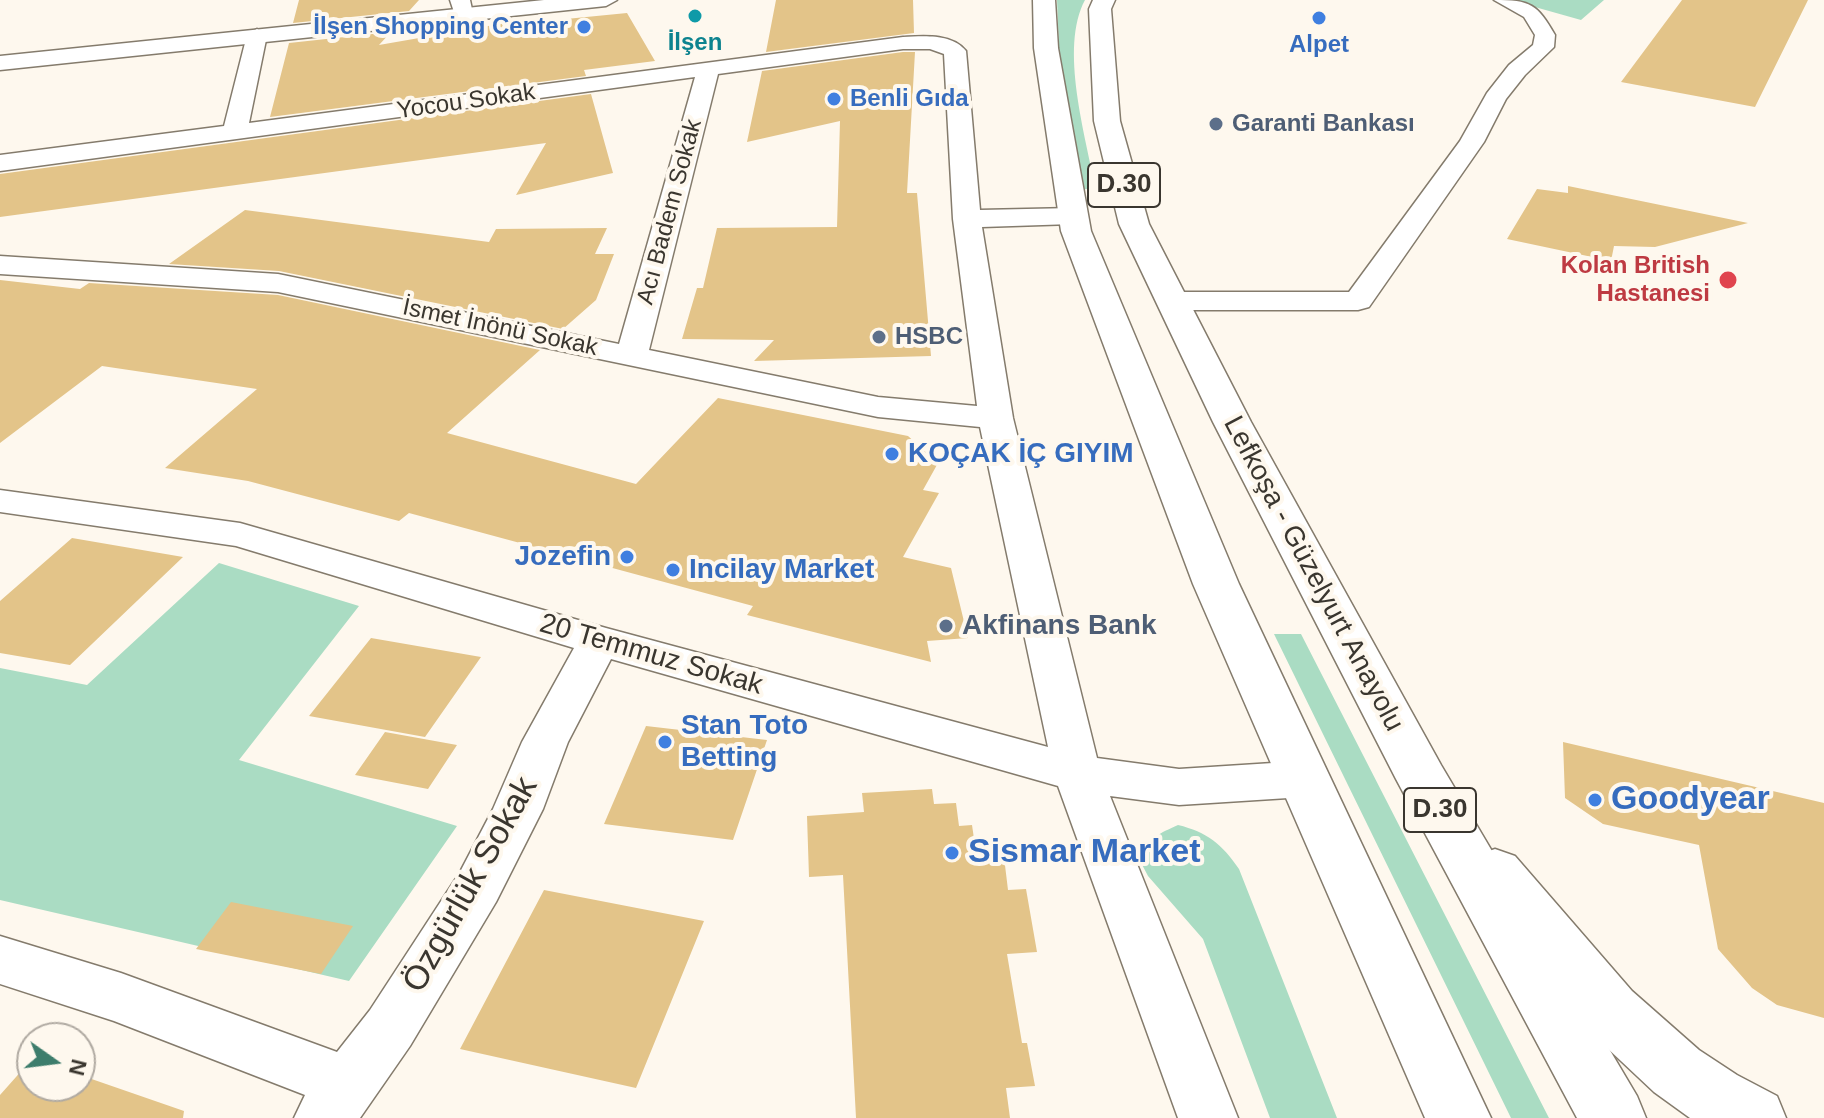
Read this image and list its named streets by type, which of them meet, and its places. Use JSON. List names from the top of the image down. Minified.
{"streets":{"main road":["D.30","Lefkoşa - Güzelyurt Anayolu"],"street":["Yocou Sokak","Acı Badem Sokak","İsmet İnönü Sokak","20 Temmuz Sokak","Özgürlük Sokak"]},"crossings":[["Yocou Sokak","Acı Badem Sokak"],["D.30","20 Temmuz Sokak"],["Acı Badem Sokak","İsmet İnönü Sokak"],["20 Temmuz Sokak","Özgürlük Sokak"]],"places":["İlşen","Alpet","İlşen Shopping Center","Benli Gıda","Garanti Bankası","Kolan British Hastanesi","HSBC","KOÇAK İÇ GIYIM","Jozefin","Incilay Market","Akfinans Bank","Stan Toto Betting","Goodyear","Sismar Market"],"north":"right"}
